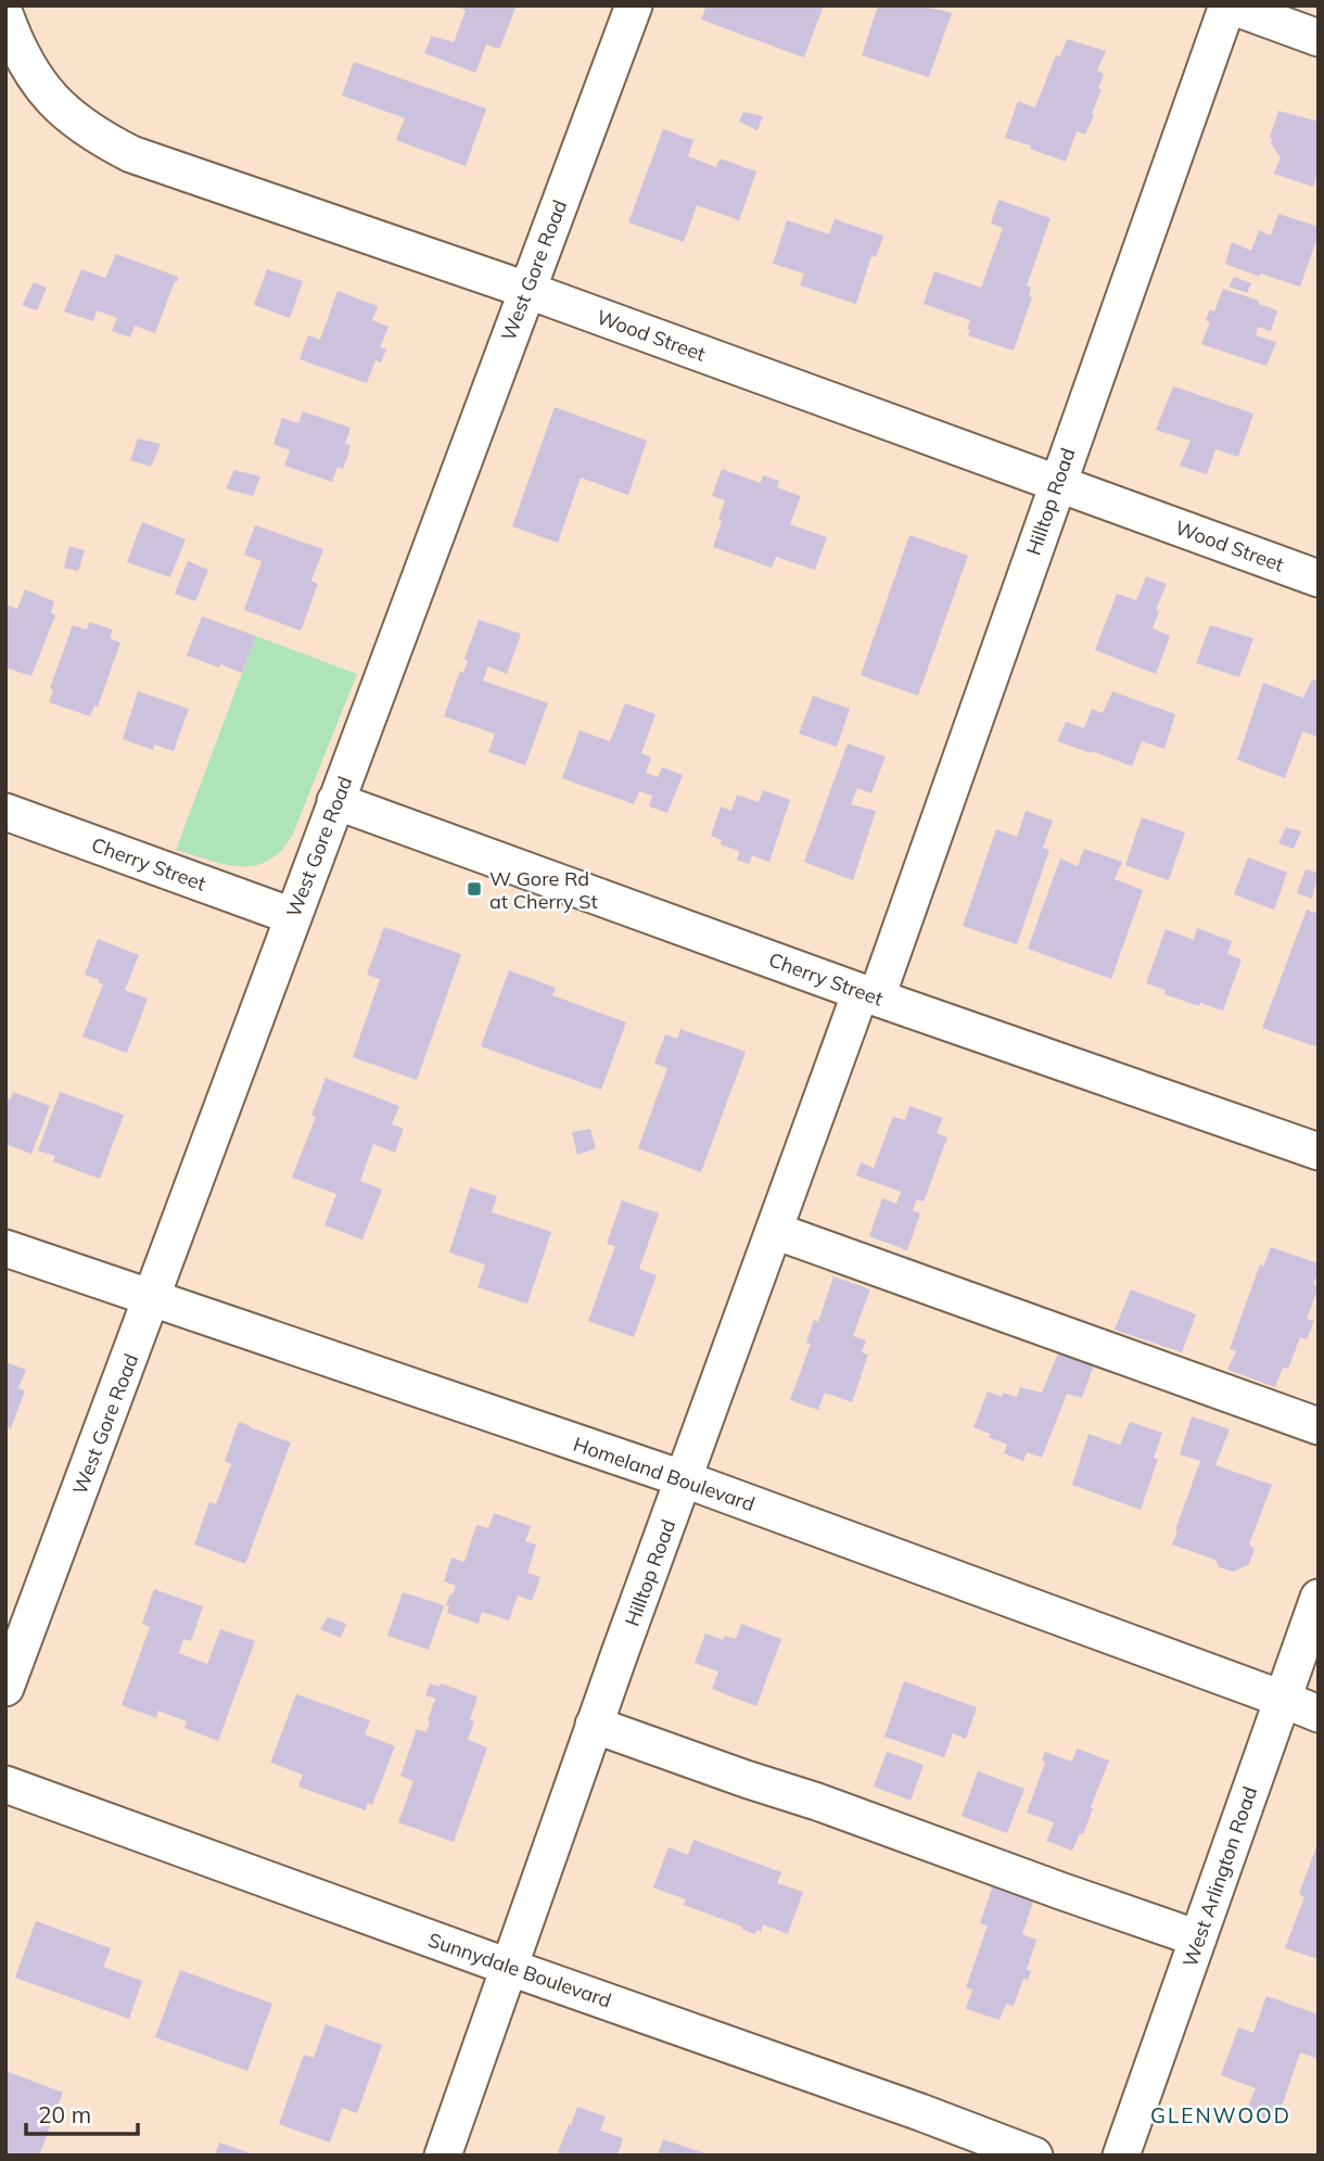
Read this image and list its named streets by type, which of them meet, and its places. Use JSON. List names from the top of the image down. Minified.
{"streets":{"street":["West Gore Road","Wood Street","Hilltop Road","Cherry Street","Homeland Boulevard","West Arlington Road","Sunnydale Boulevard"]},"crossings":[["West Gore Road","Wood Street"],["West Gore Road","Cherry Street"],["West Gore Road","Homeland Boulevard"],["Wood Street","Hilltop Road"],["Hilltop Road","Cherry Street"],["Hilltop Road","Homeland Boulevard"],["Hilltop Road","Sunnydale Boulevard"],["Homeland Boulevard","West Arlington Road"]],"districts":["GLENWOOD"],"places":{"transit":["W Gore Rd at Cherry St"]},"scale_bar":"20 m"}
